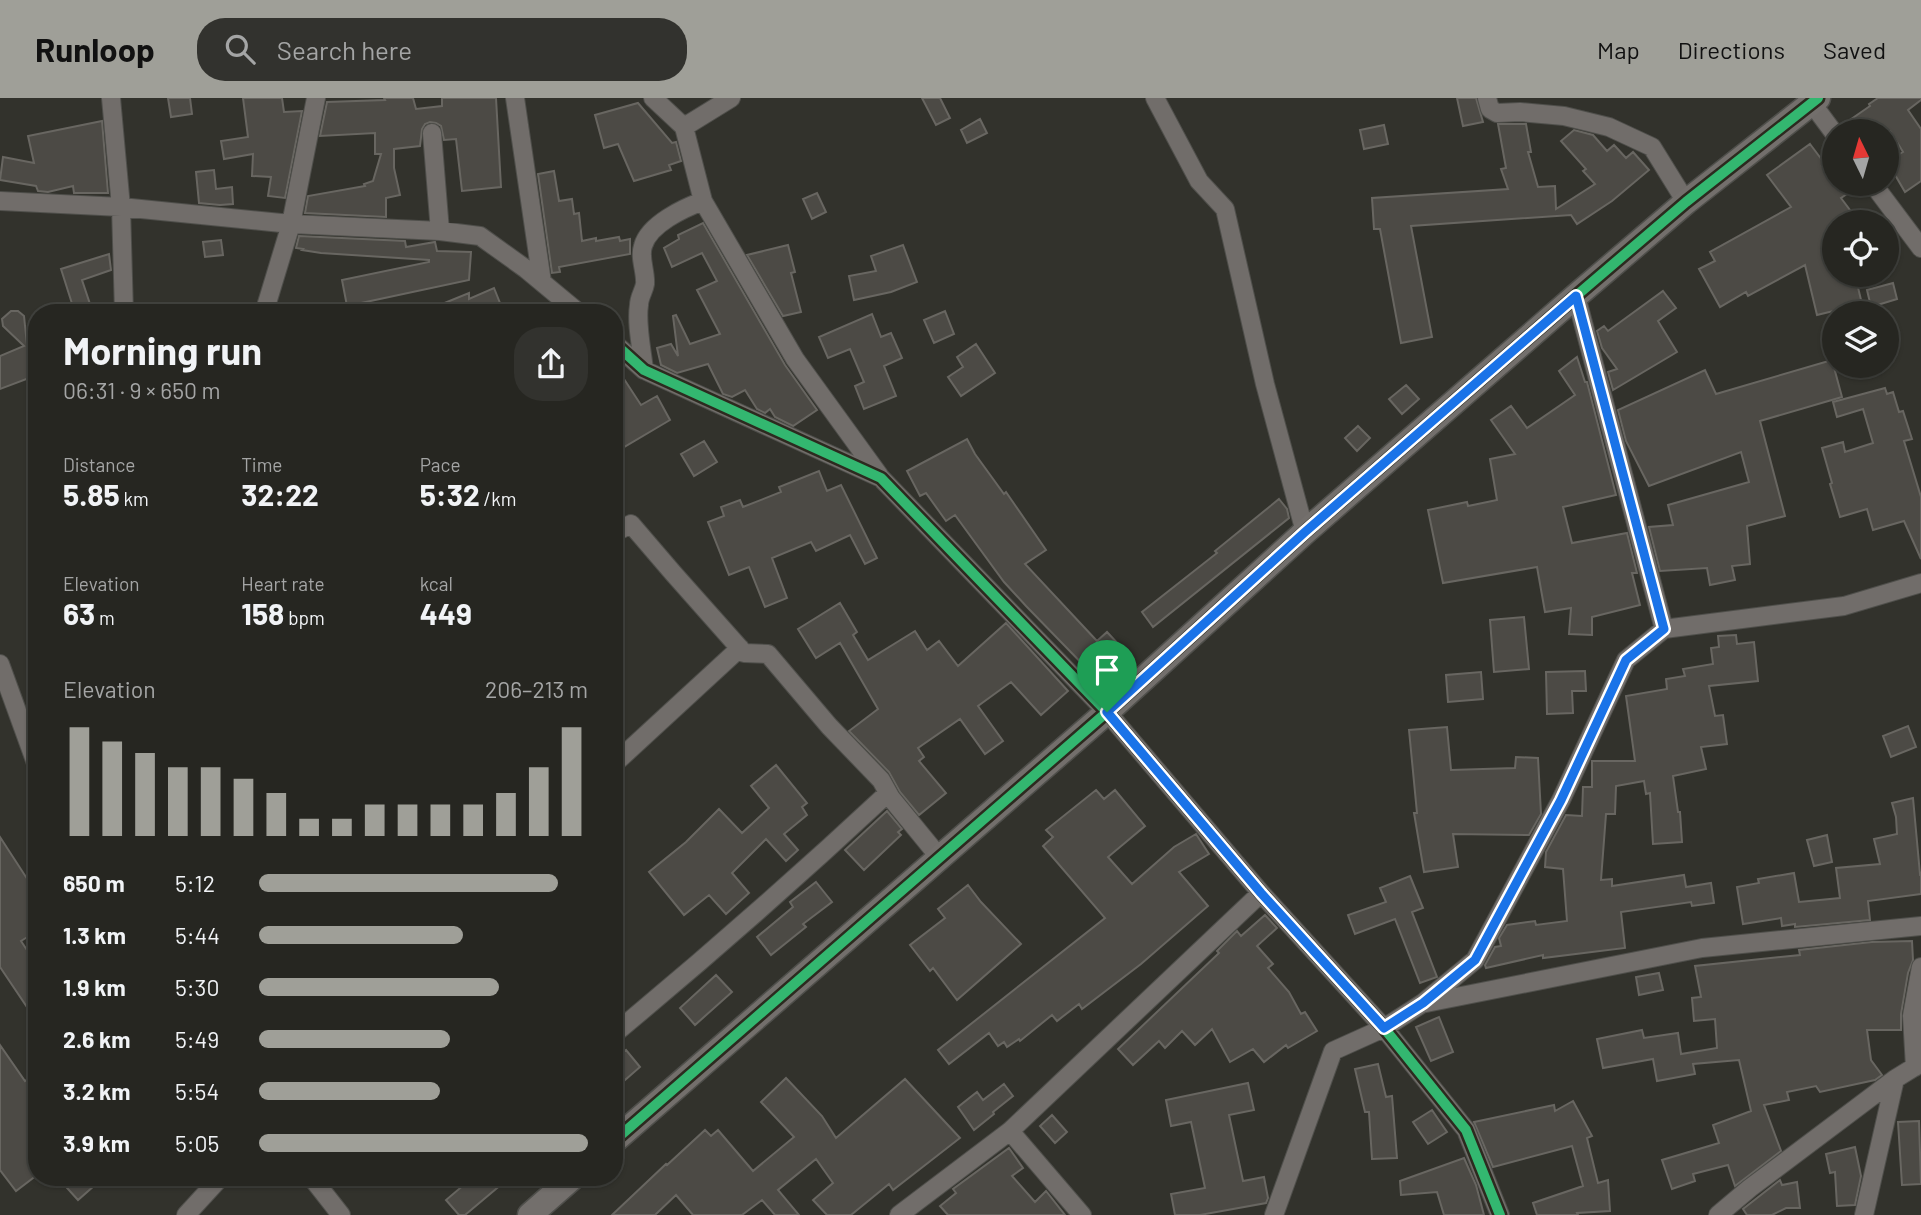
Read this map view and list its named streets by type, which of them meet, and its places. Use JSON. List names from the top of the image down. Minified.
{"north":"top","page":{"header":"Runloop","search":"Search here","nav":["Map","Directions","Saved"],"heading":["Morning run","06:31 · 9 × 650 m"],"stats":[["Distance","5.85 km"],["Time","32:22"],["Pace","5:32 /km"],["Elevation","63 m"],["Heart rate","158 bpm"],["kcal","449"]],"chart":["Elevation","206–213 m"],"list":[{"name":"650 m","note":"5:12"},{"name":"1.3 km","note":"5:44"},{"name":"1.9 km","note":"5:30"},{"name":"2.6 km","note":"5:49"},{"name":"3.2 km","note":"5:54"},{"name":"3.9 km","note":"5:05"}]}}
